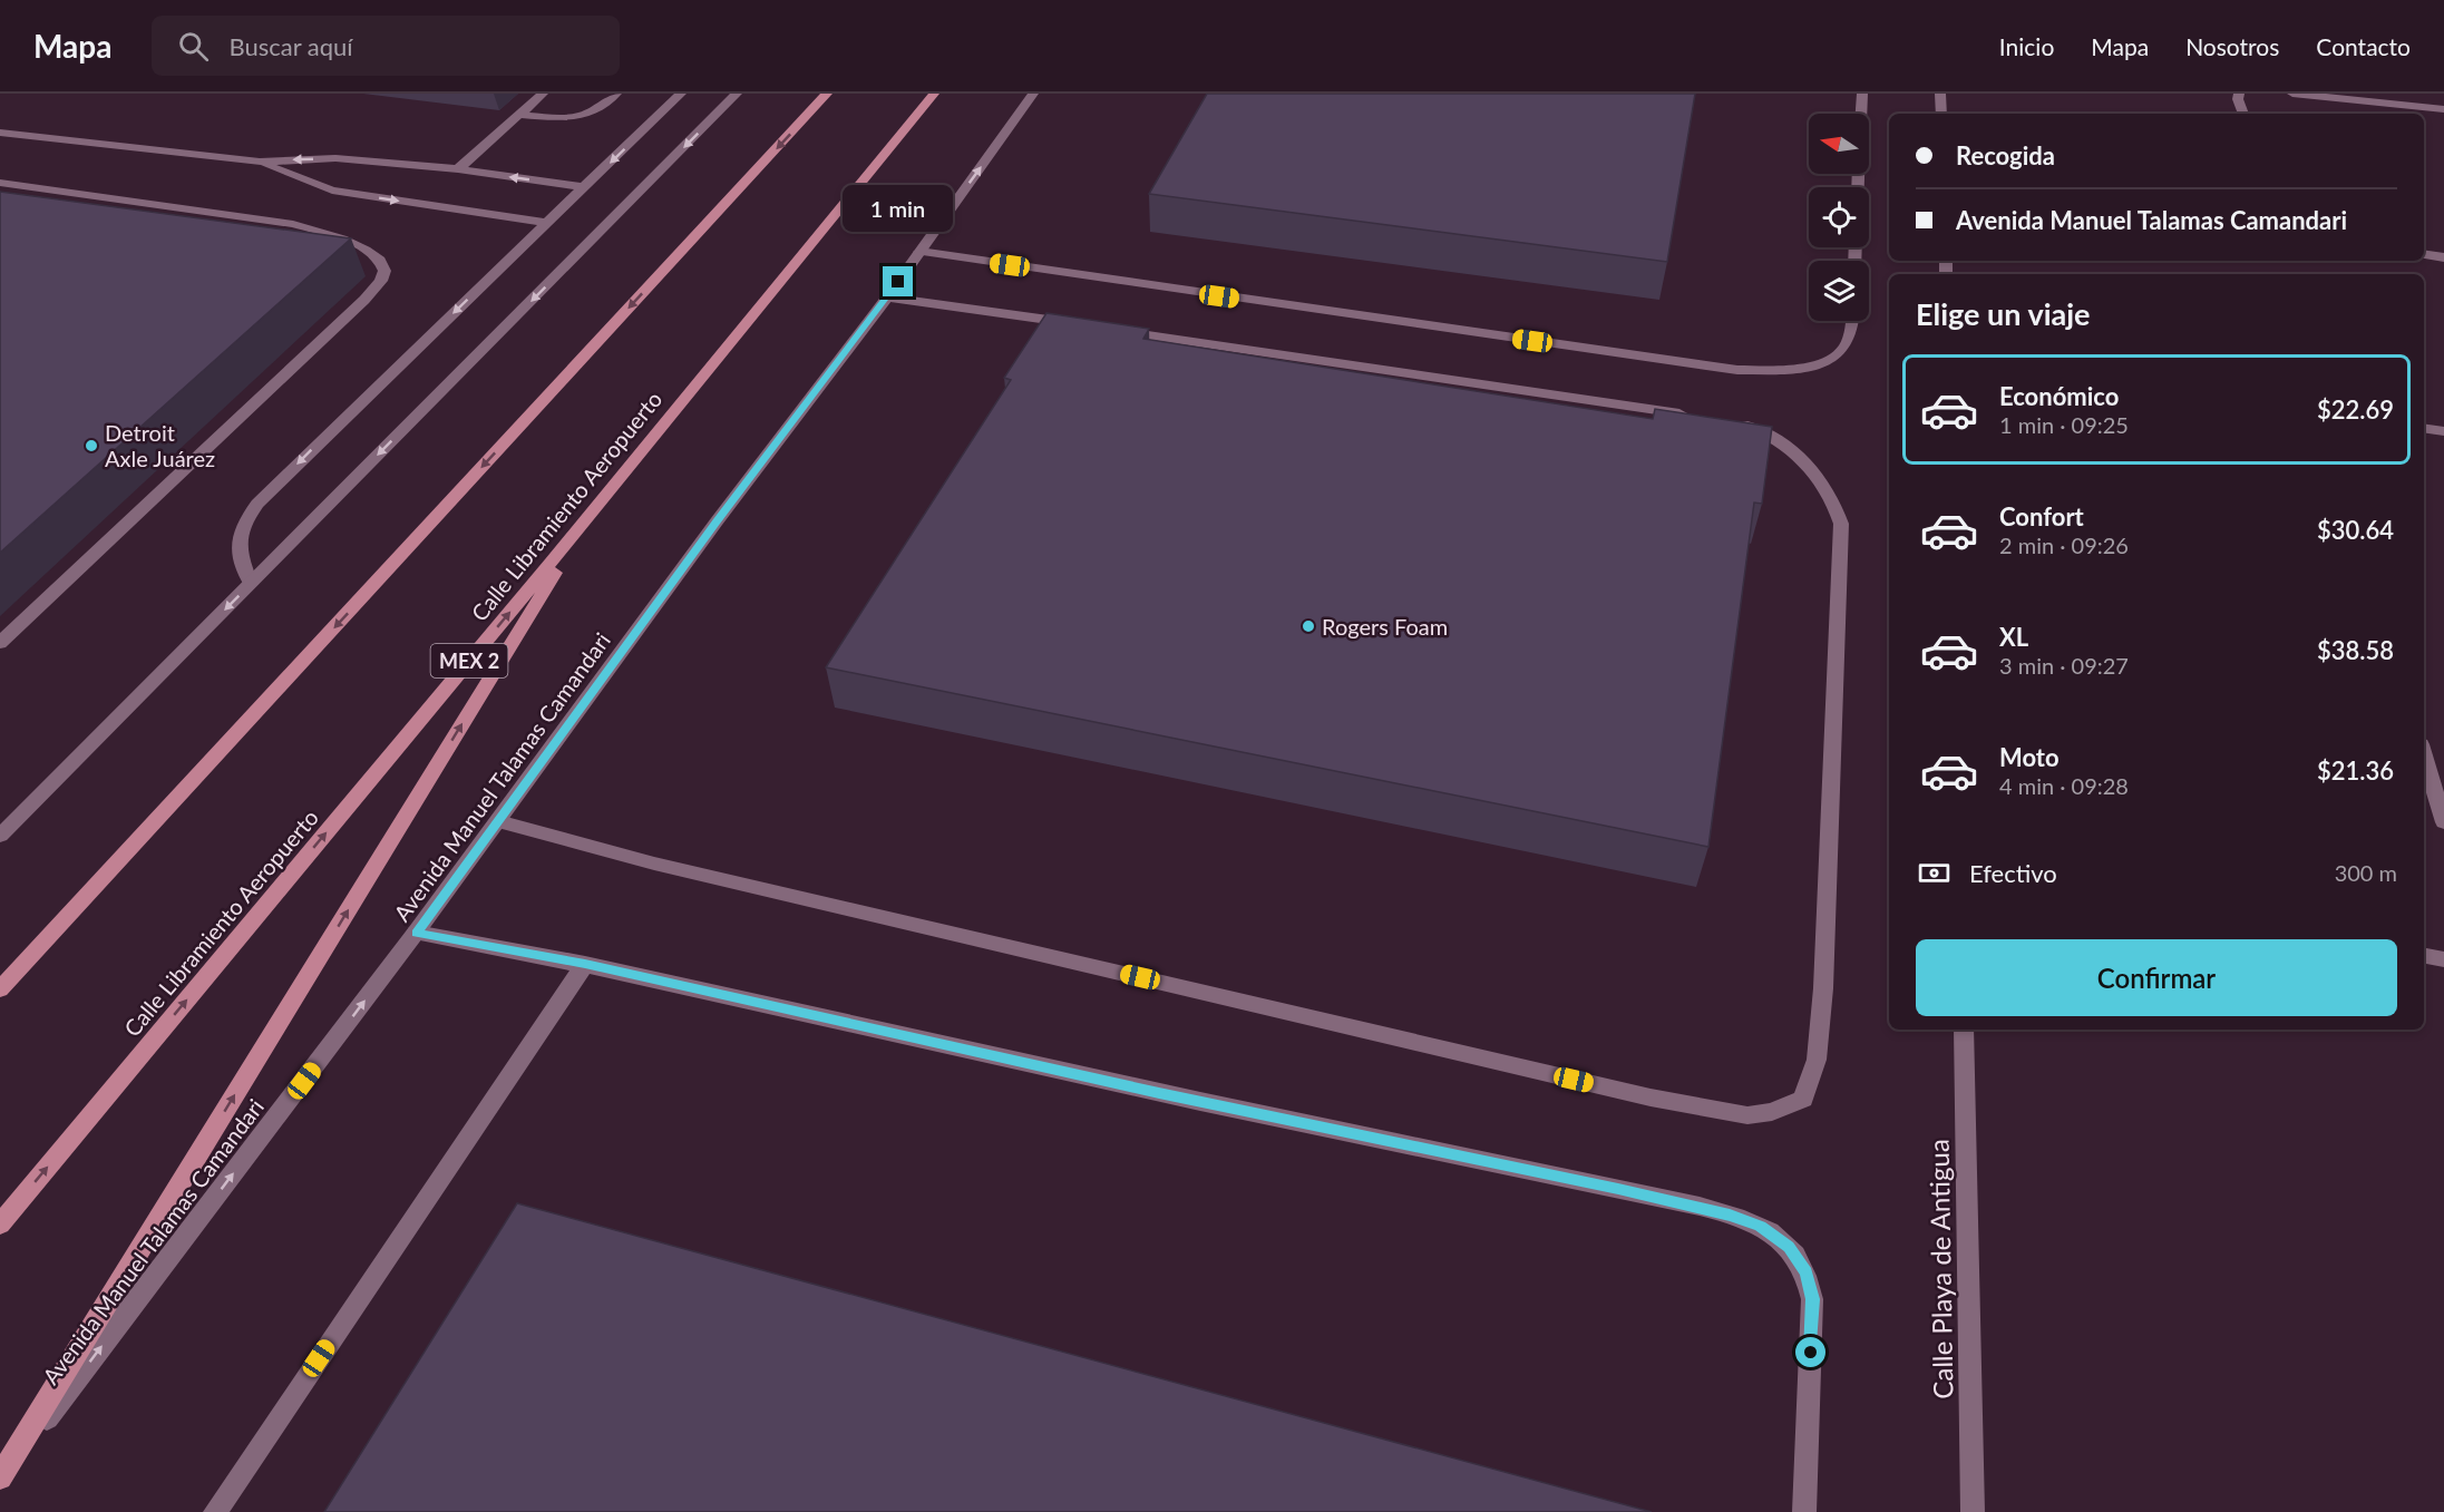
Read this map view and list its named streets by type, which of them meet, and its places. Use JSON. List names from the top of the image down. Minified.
{"streets":{"highway":["Calle Libramiento Aeropuerto","MEX 2"],"main road":["Avenida Manuel Talamas Camandari","Calle Playa de Antigua"]},"one_way":["Avenida Manuel Talamas Camandari"],"places":["Detroit Axle Juárez","Rogers Foam"],"north":"left","page":{"header":"Mapa","search":"Buscar aquí","nav":["Inicio","Mapa","Nosotros","Contacto"],"banner":["Recogida","Avenida Manuel Talamas Camandari"],"bubble":"1 min","heading":"Elige un viaje","list":[{"name":"Económico","note":"1 min · 09:25","value":"$22.69"},{"name":"Confort","note":"2 min · 09:26","value":"$30.64"},{"name":"XL","note":"3 min · 09:27","value":"$38.58"},{"name":"Moto","note":"4 min · 09:28","value":"$21.36"}],"pay":["Efectivo","300 m"],"buttons":"Confirmar"}}
